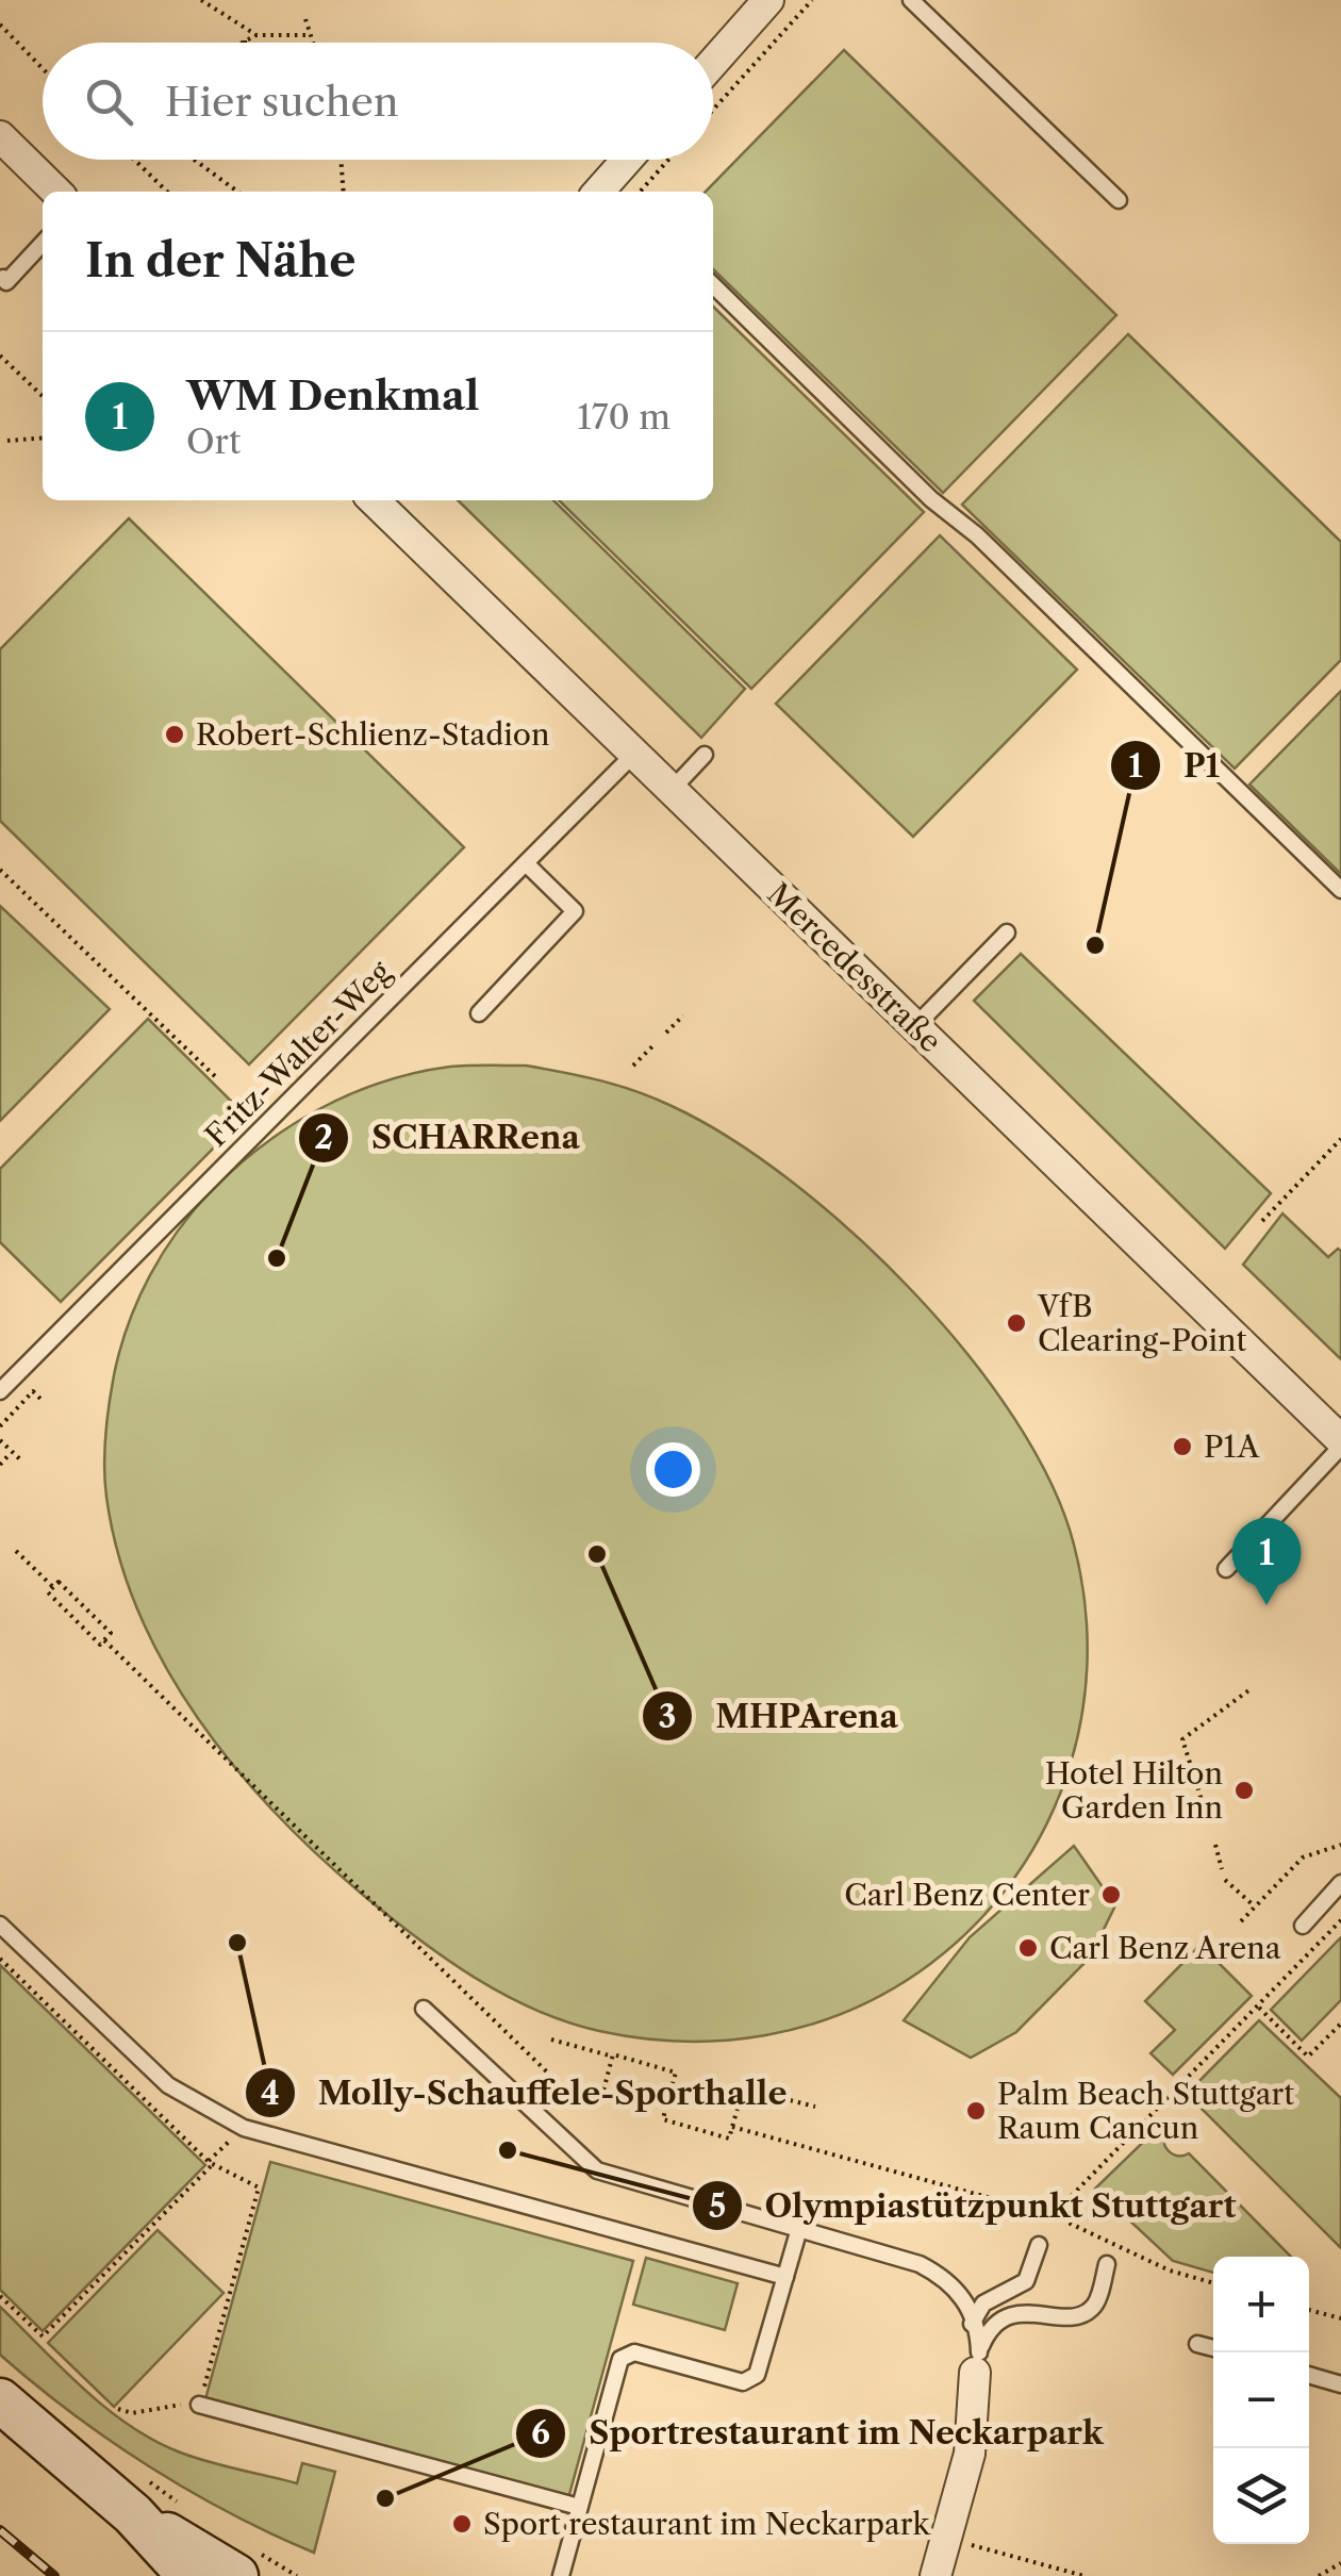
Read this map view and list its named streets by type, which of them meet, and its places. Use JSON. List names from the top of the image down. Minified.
{"streets":{"street":["Mercedesstraße"],"lane":["Fritz-Walter-Weg"]},"crossings":[["Mercedesstraße","Fritz-Walter-Weg"]],"places":["Robert-Schlienz-Stadion","P1","SCHARRena","VfB Clearing-Point","P1A","MHPArena","Hotel Hilton Garden Inn","Carl Benz Center","Molly-Schauffele-Sporthalle","Carl Benz Arena","Palm Beach Stuttgart Raum Cancun","Olympiastützpunkt Stuttgart","Sportrestaurant im Neckarpark","Sport restaurant im Neckarpark"],"page":{"search":"Hier suchen","heading":"In der Nähe","list":[{"mark":"1","name":"WM Denkmal","note":"Ort","value":"170 m"}],"pins":"1","map_buttons":["+","−"]}}
